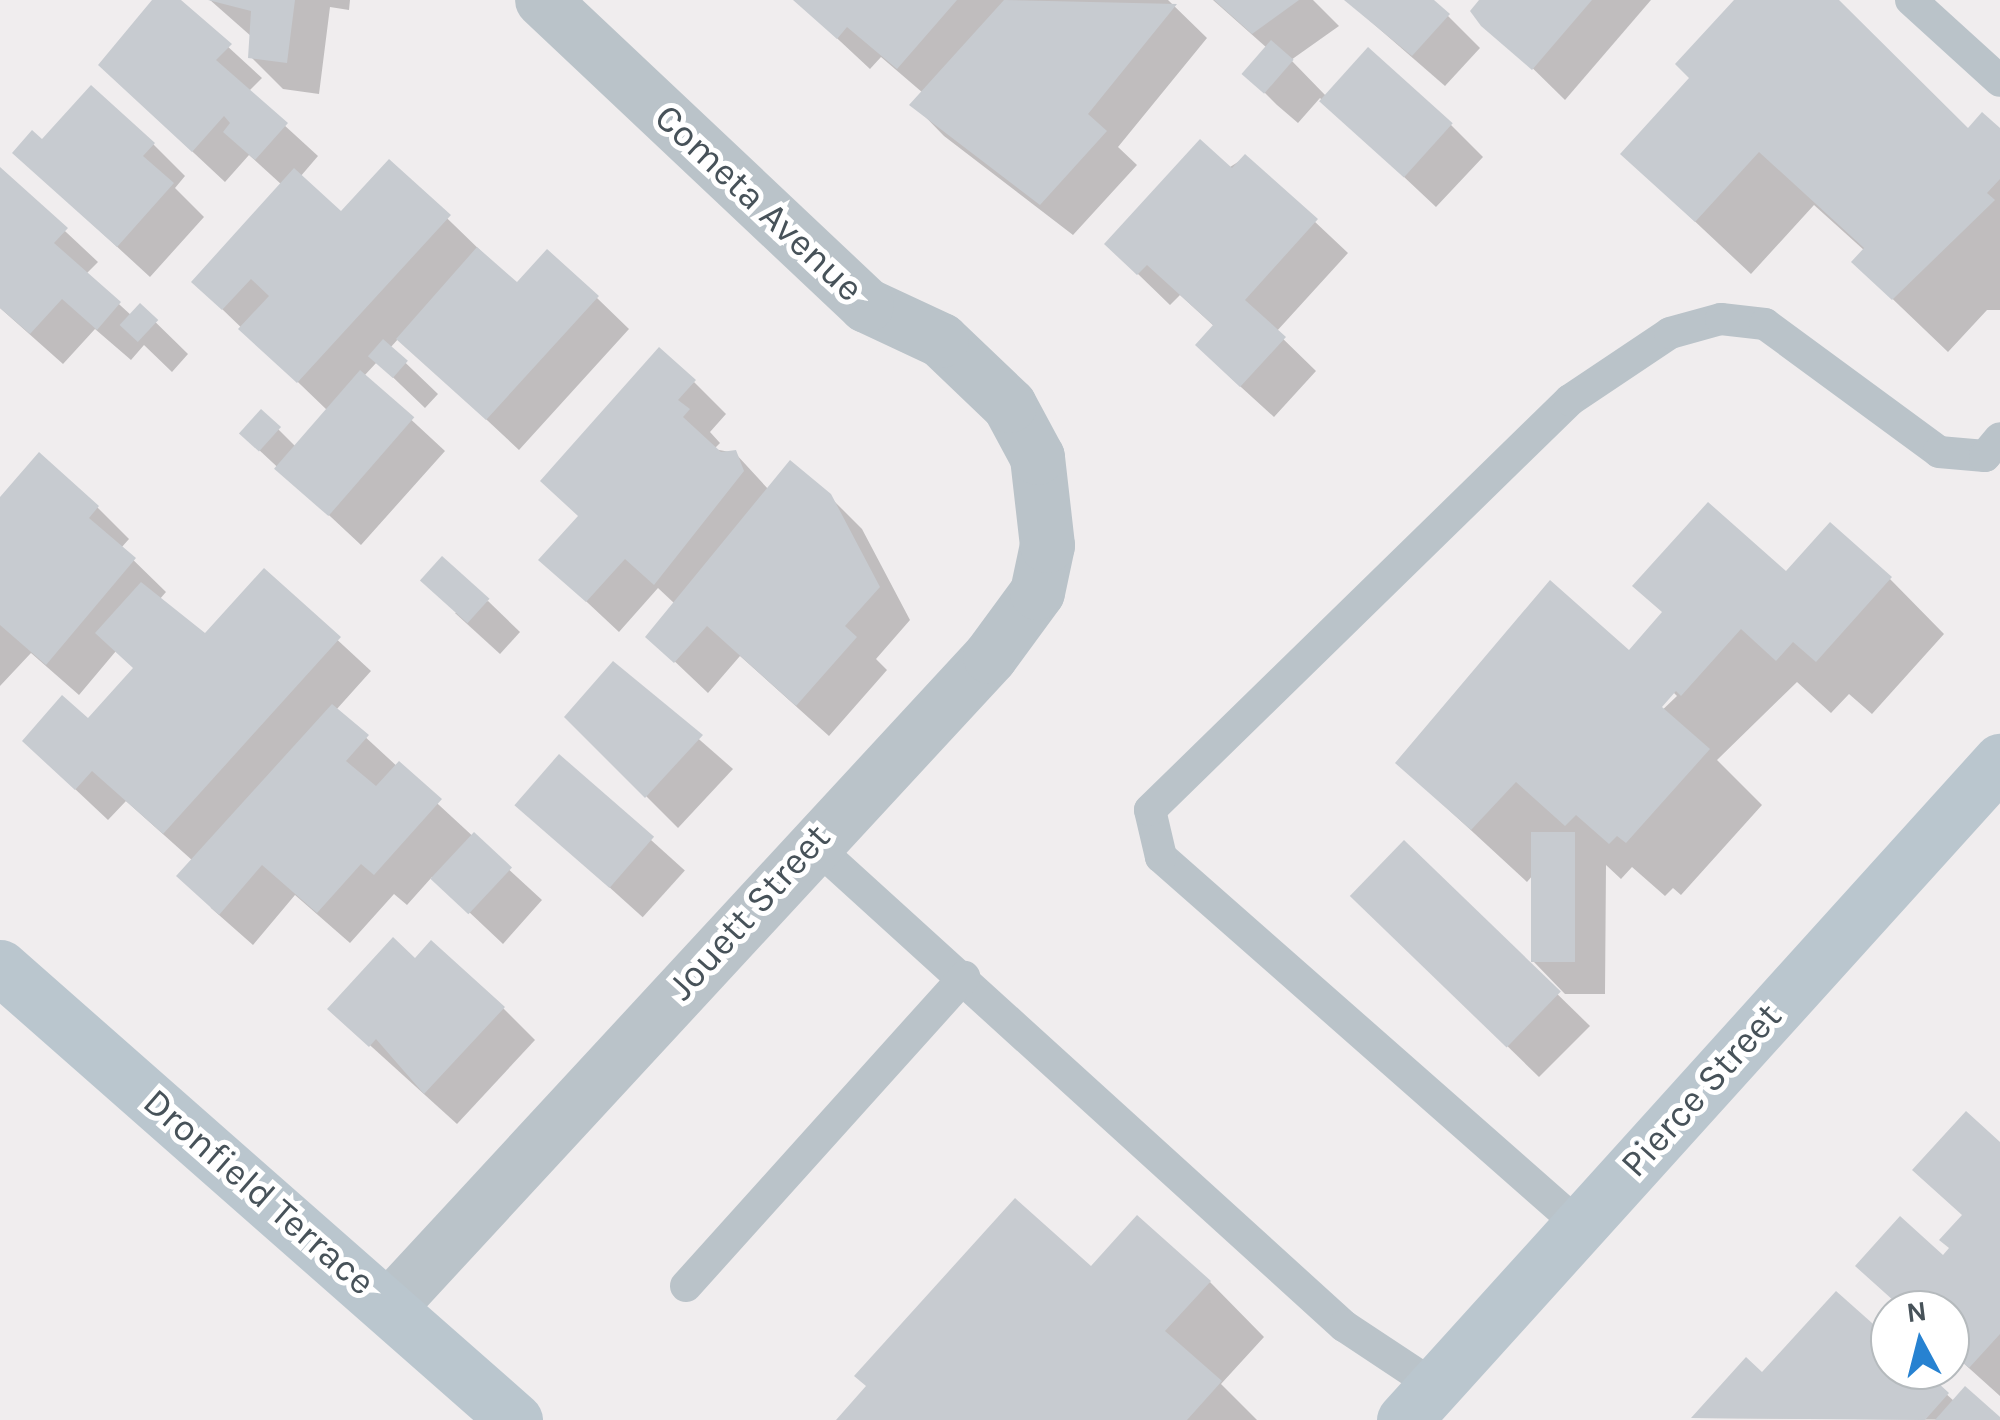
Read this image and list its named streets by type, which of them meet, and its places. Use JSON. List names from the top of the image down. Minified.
{"streets":{"street":["Cometa Avenue","Jouett Street","Pierce Street","Dronfield Terrace"]},"crossings":[["Cometa Avenue","Jouett Street"],["Jouett Street","Dronfield Terrace"]],"north":"top"}
